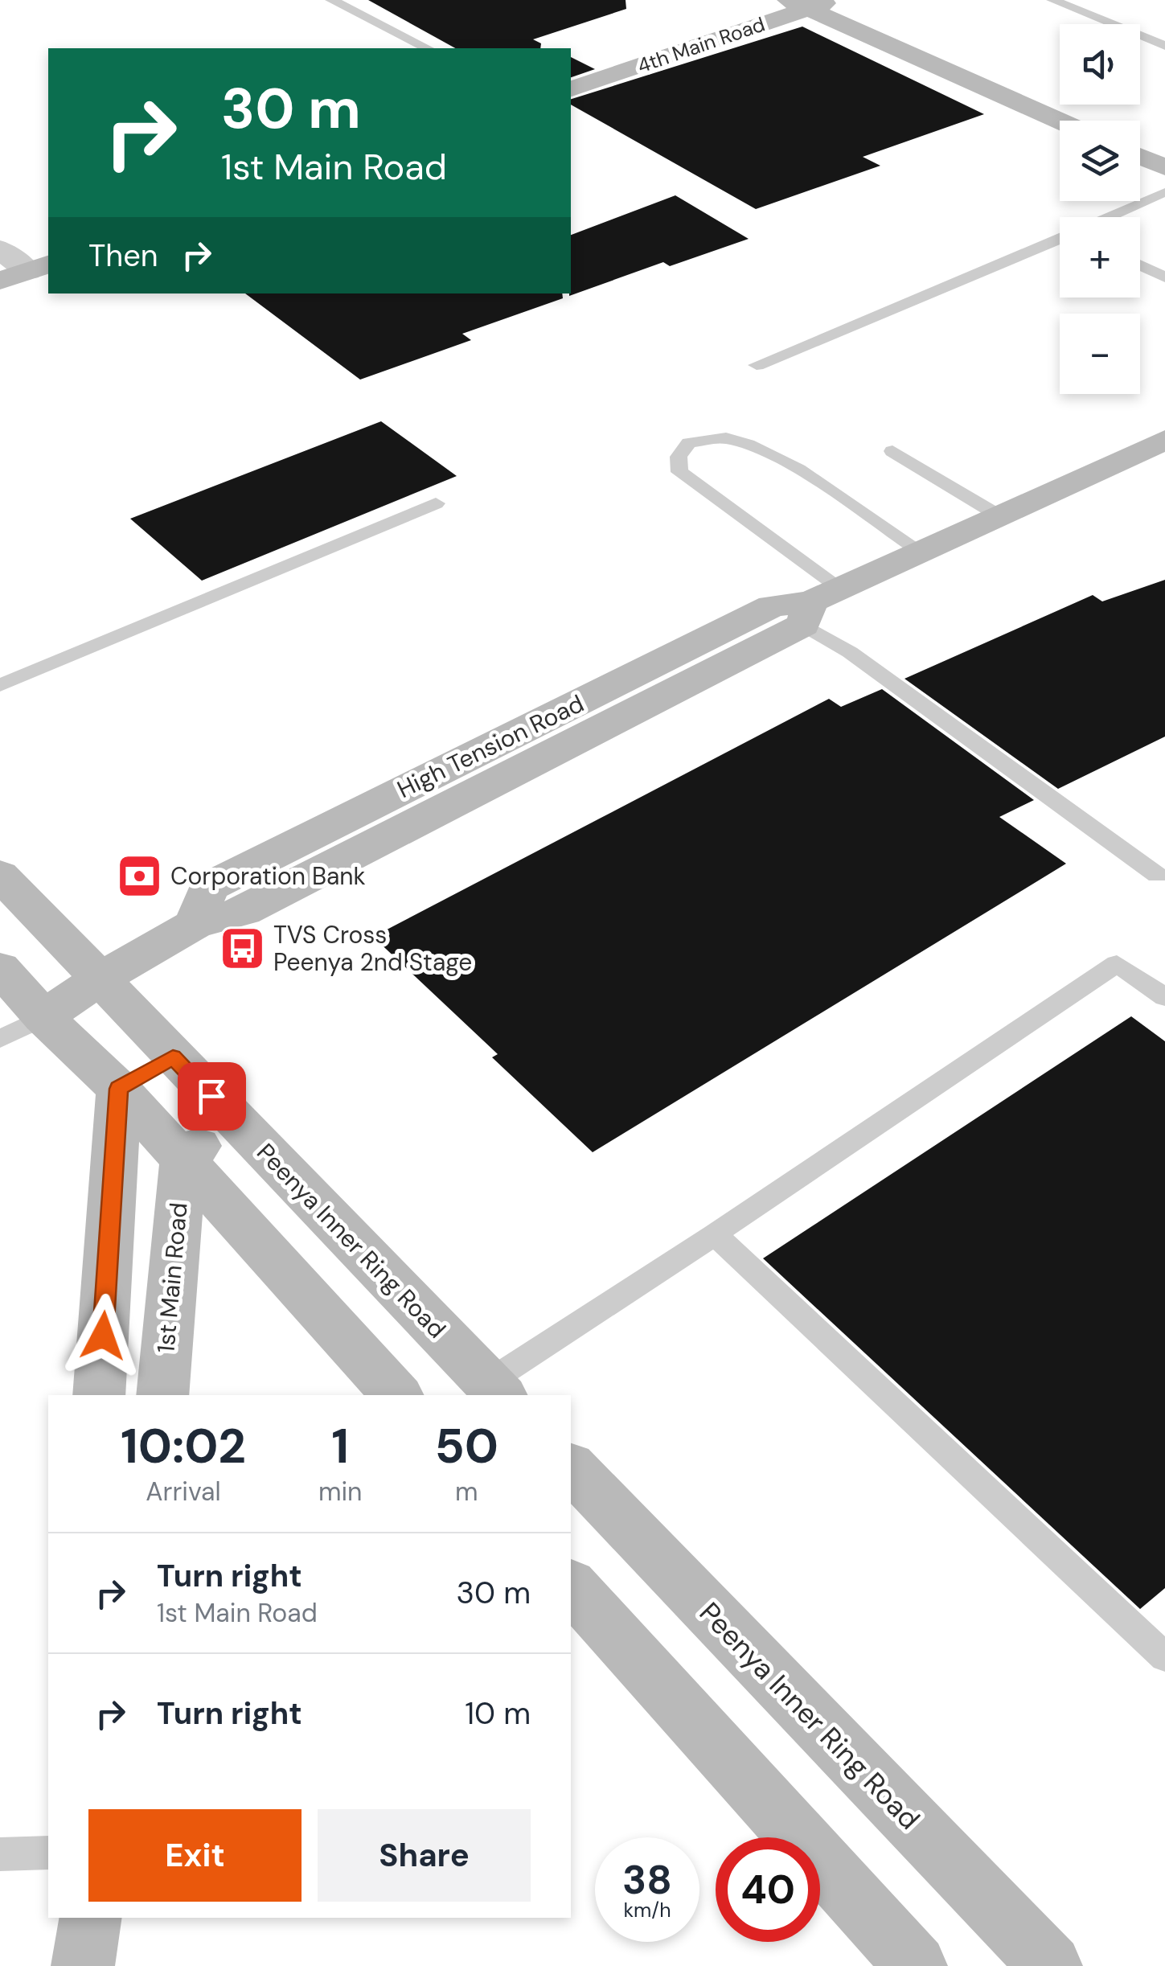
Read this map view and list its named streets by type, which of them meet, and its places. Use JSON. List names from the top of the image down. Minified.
{"streets":{"main road":["4th Main Road","High Tension Road","Peenya Inner Ring Road","1st Main Road"]},"crossings":[["High Tension Road","Peenya Inner Ring Road"]],"places":{"bank":["Corporation Bank"],"bus stop":["TVS Cross Peenya 2nd Stage"]},"page":{"map_buttons":["+","−"],"turn":["30 m","1st Main Road"],"then":"Then","eta":["10:02","Arrival","1","min","50","m"],"list":[{"name":"Turn right","note":"1st Main Road","value":"30 m"},{"name":"Turn right","value":"10 m"}],"buttons":["Exit","Share"],"speed":"38 km/h","limit":"40"}}
